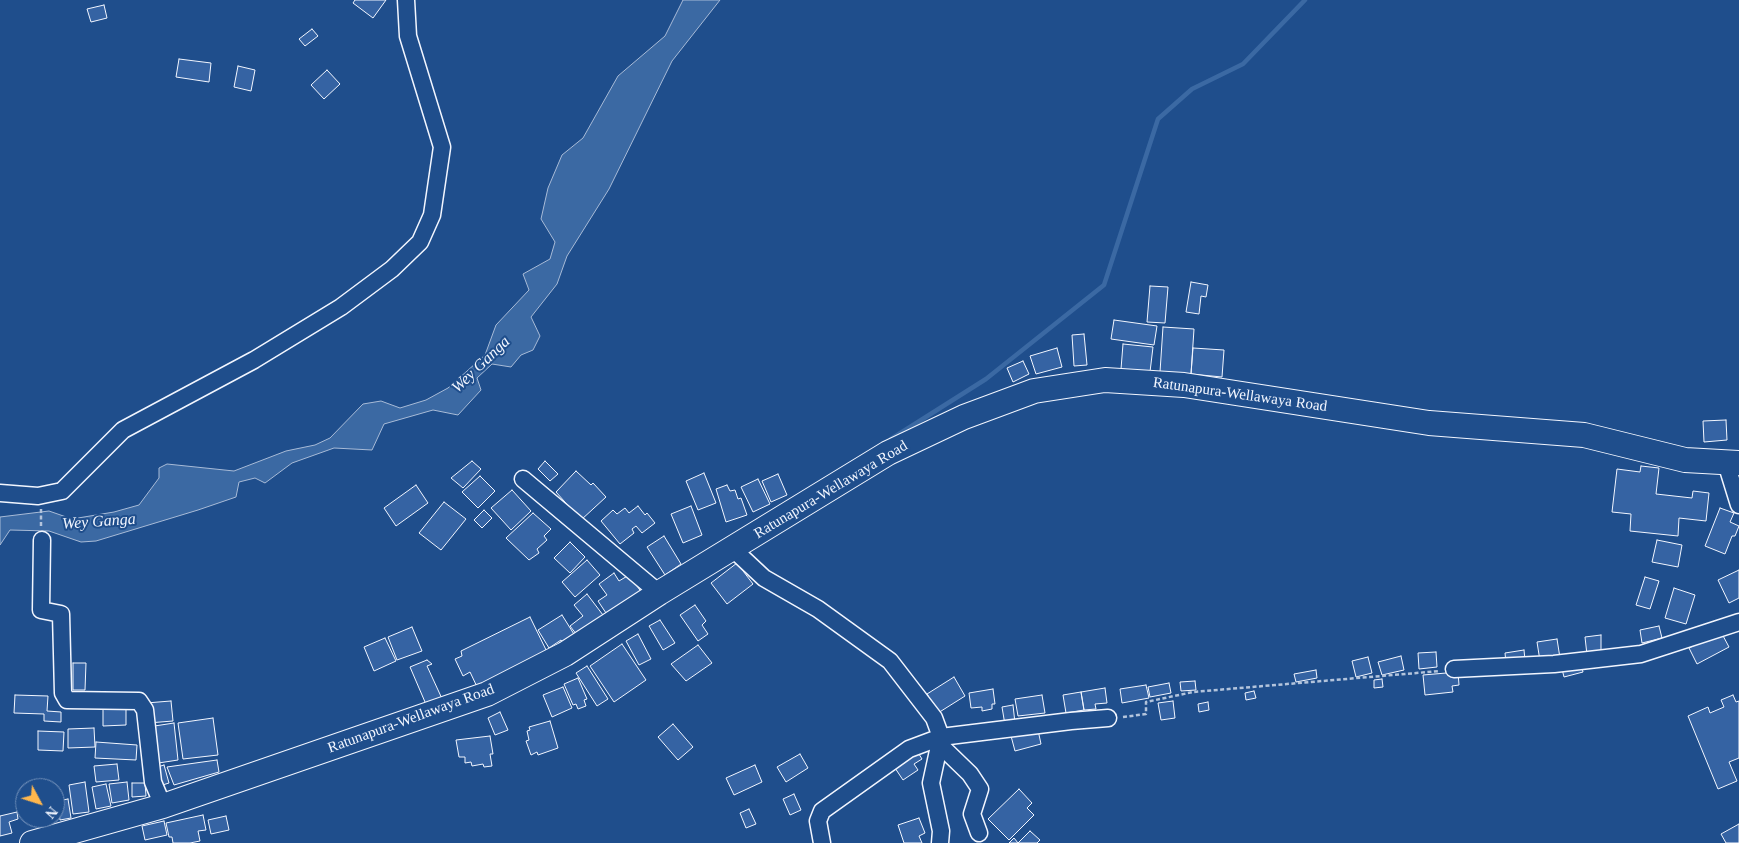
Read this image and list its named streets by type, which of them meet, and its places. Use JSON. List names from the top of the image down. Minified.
{"streets":{"highway":["Ratunapura-Wellawaya Road"]},"water":["Wey Ganga"],"north":"bottom right"}
